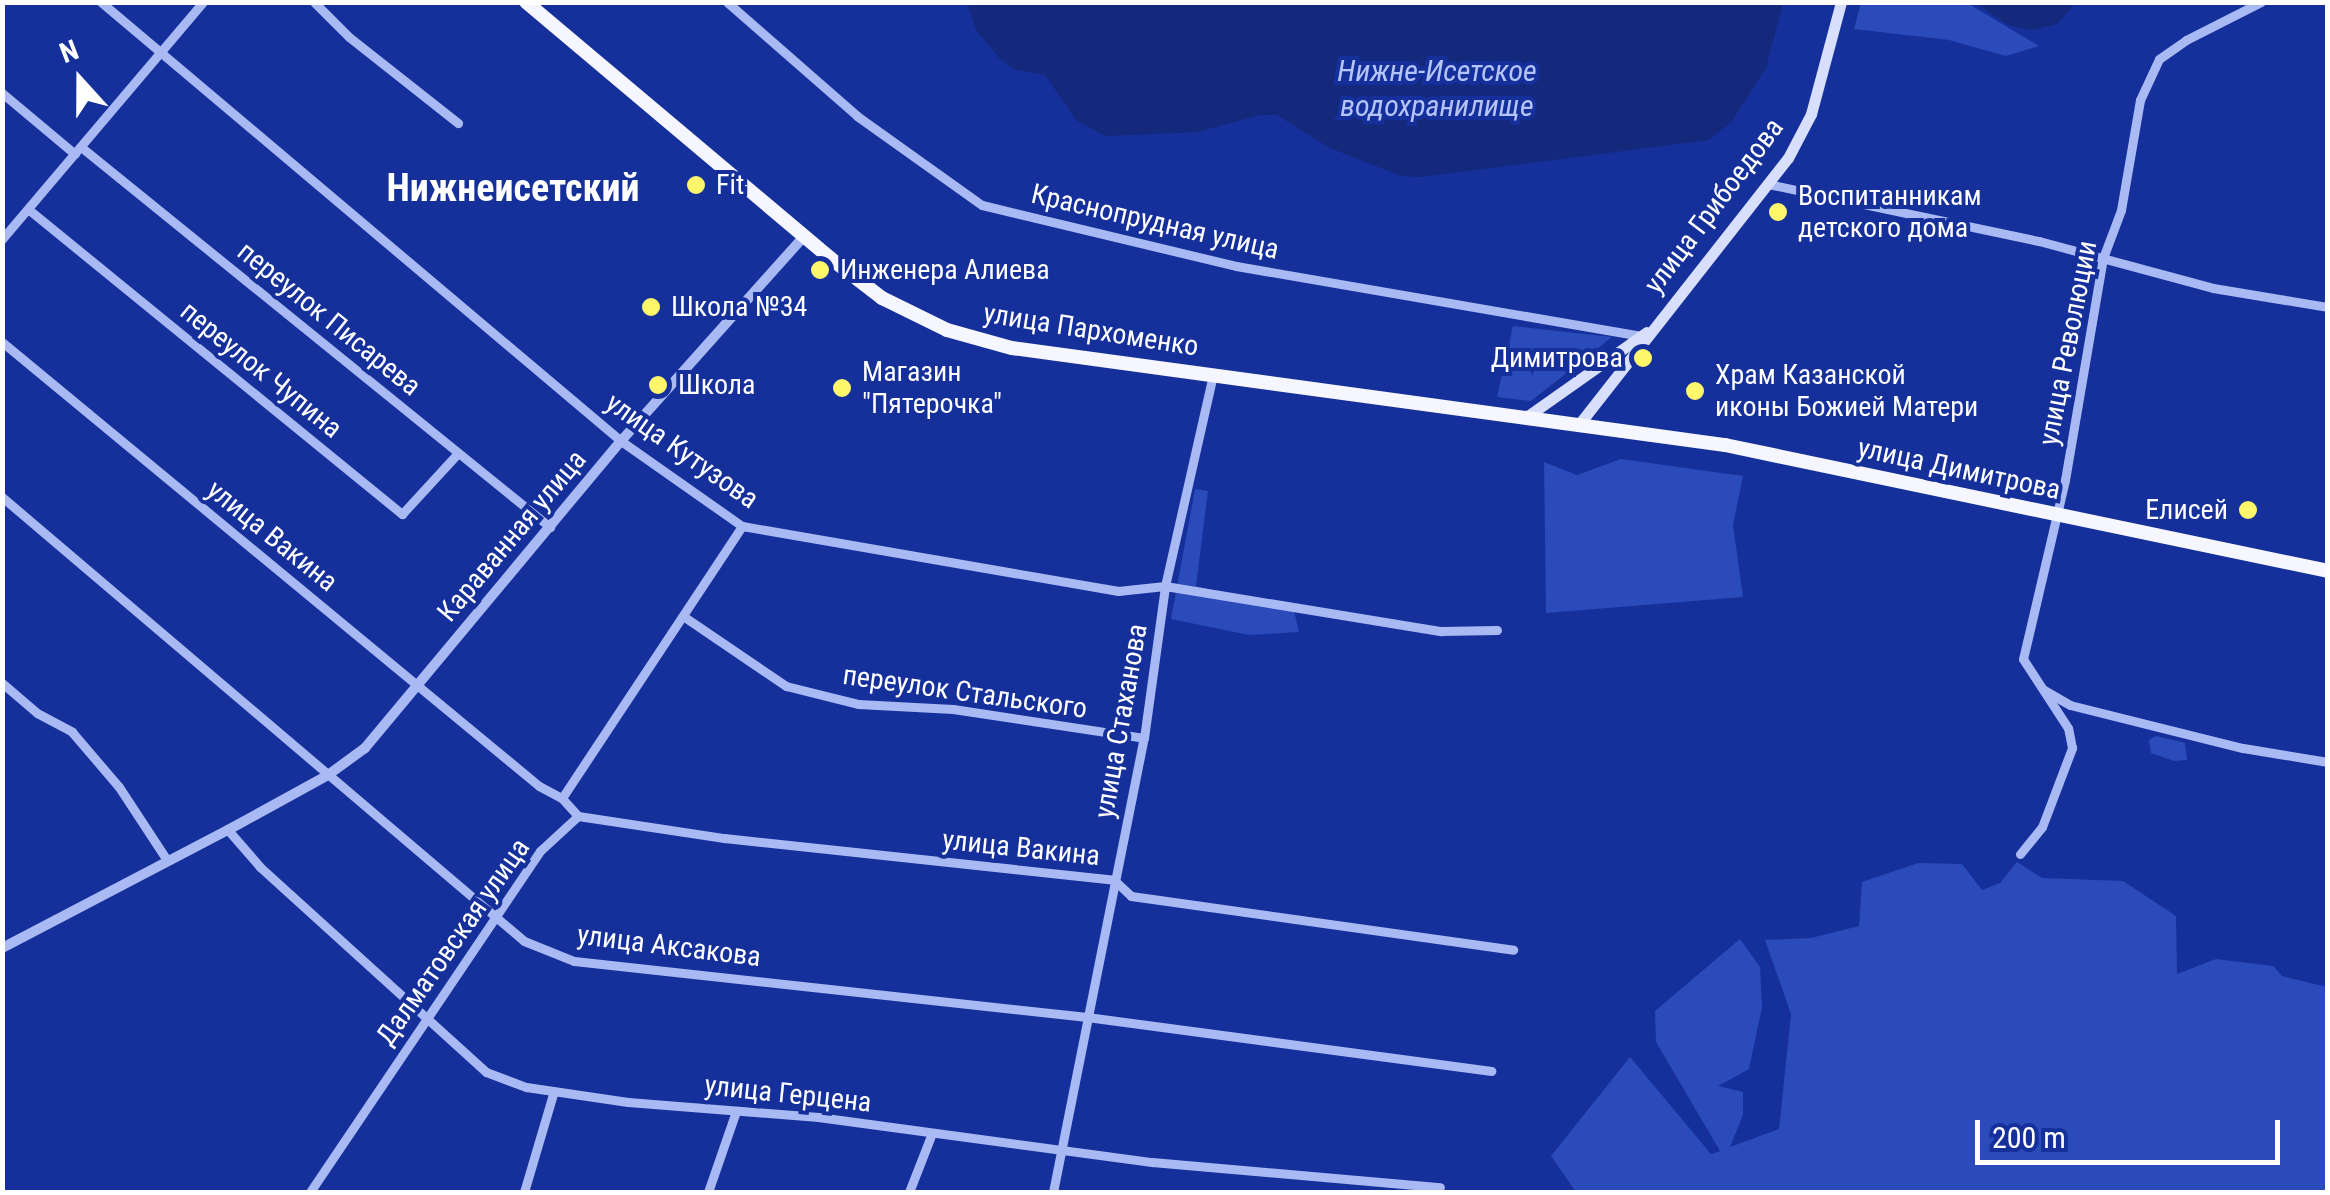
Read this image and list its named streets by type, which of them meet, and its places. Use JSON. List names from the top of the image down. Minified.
{"streets":{"main road":["улица Грибоедова","улица Пархоменко","улица Димитрова"],"street":["Краснопрудная улица","переулок Писарева","улица Революции","переулок Чупина","улица Кутузова","улица Вакина","Караванная улица","переулок Стальского","улица Стаханова","Далматовская улица","улица Аксакова","улица Герцена"]},"crossings":[["улица Грибоедова","Краснопрудная улица"],["улица Грибоедова","улица Пархоменко"],["улица Грибоедова","улица Димитрова"],["переулок Писарева","переулок Чупина"],["переулок Писарева","Караванная улица"],["улица Пархоменко","улица Димитрова"],["улица Пархоменко","Караванная улица"],["улица Пархоменко","улица Стаханова"],["улица Революции","улица Димитрова"],["улица Кутузова","Караванная улица"],["улица Кутузова","улица Стаханова"],["улица Вакина","Караванная улица"],["улица Вакина","улица Стаханова"],["улица Вакина","Далматовская улица"],["Караванная улица","улица Аксакова"],["Караванная улица","улица Герцена"],["переулок Стальского","улица Стаханова"],["улица Стаханова","улица Аксакова"],["улица Стаханова","улица Герцена"],["Далматовская улица","улица Аксакова"],["Далматовская улица","улица Герцена"]],"districts":["Нижнеисетский"],"water":["Нижне-Исетское водохранилище"],"places":["Fit","Воспитанникам детского дома","Инженера Алиева","Школа №34","Димитрова","Школа","Магазин \"Пятерочка\"","Храм Казанской иконы Божией Матери","Елисей"],"scale_bar":"200 m","north":"top"}
